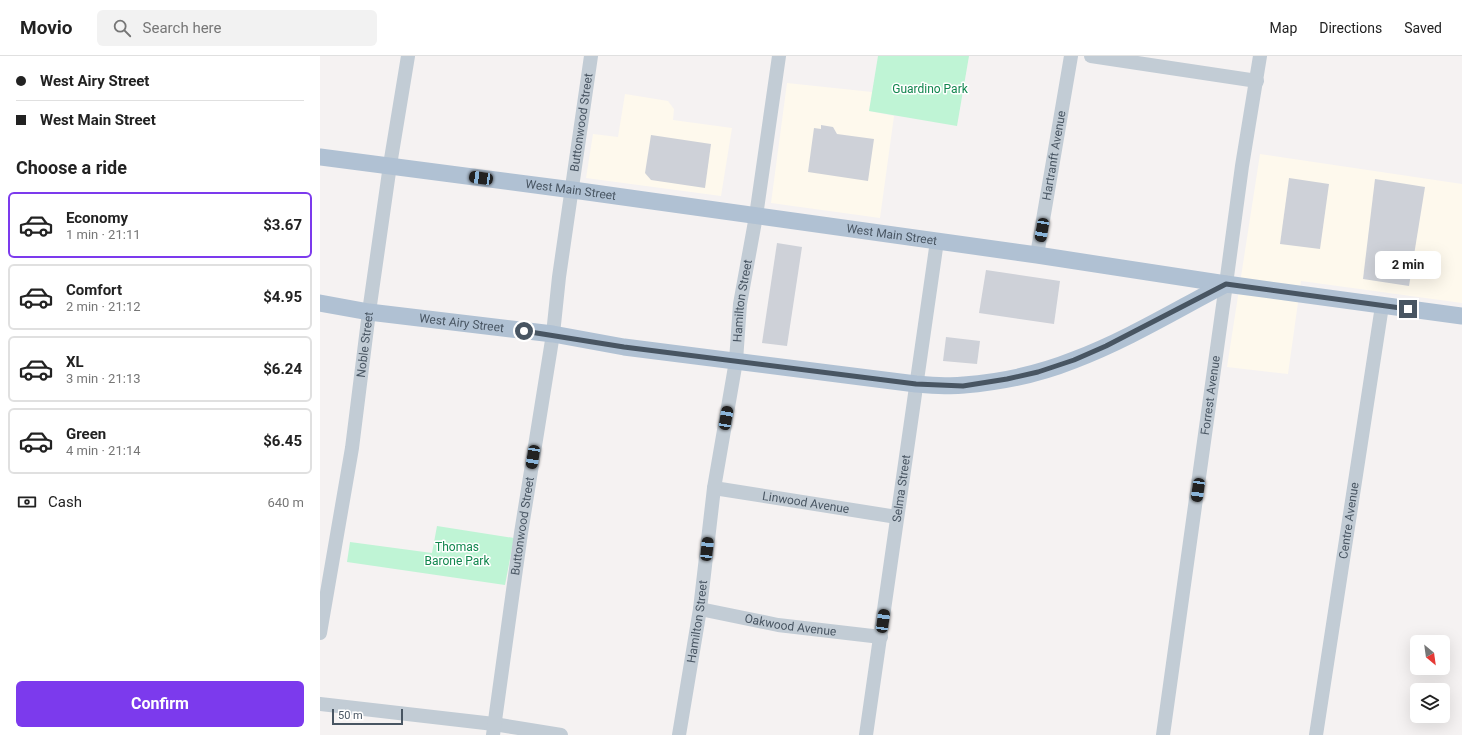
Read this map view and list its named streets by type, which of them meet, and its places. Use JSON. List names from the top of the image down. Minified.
{"streets":{"main road":["West Main Street","West Airy Street"],"street":["Buttonwood Street","Hartranft Avenue","Hamilton Street","Noble Street","Forrest Avenue","Selma Street","Linwood Avenue","Centre Avenue","Oakwood Avenue"]},"crossings":[["Buttonwood Street","West Main Street"],["Buttonwood Street","West Airy Street"],["Hartranft Avenue","West Main Street"],["West Main Street","Hamilton Street"],["West Main Street","West Airy Street"],["West Main Street","Noble Street"],["West Main Street","Forrest Avenue"],["West Main Street","Selma Street"],["West Main Street","Centre Avenue"],["Hamilton Street","West Airy Street"],["Hamilton Street","Linwood Avenue"],["Hamilton Street","Oakwood Avenue"],["West Airy Street","Noble Street"],["West Airy Street","Forrest Avenue"],["West Airy Street","Selma Street"],["Selma Street","Linwood Avenue"],["Selma Street","Oakwood Avenue"]],"parks":["Guardino Park","Thomas Barone Park"],"scale_bar":"50 m","north":"bottom right","page":{"header":"Movio","search":"Search here","nav":["Map","Directions","Saved"],"banner":["West Airy Street","West Main Street"],"heading":"Choose a ride","list":[{"name":"Economy","note":"1 min · 21:11","value":"$3.67"},{"name":"Comfort","note":"2 min · 21:12","value":"$4.95"},{"name":"XL","note":"3 min · 21:13","value":"$6.24"},{"name":"Green","note":"4 min · 21:14","value":"$6.45"}],"bubble":"2 min","pay":["Cash","640 m"],"buttons":"Confirm","scale":"50 m"}}
